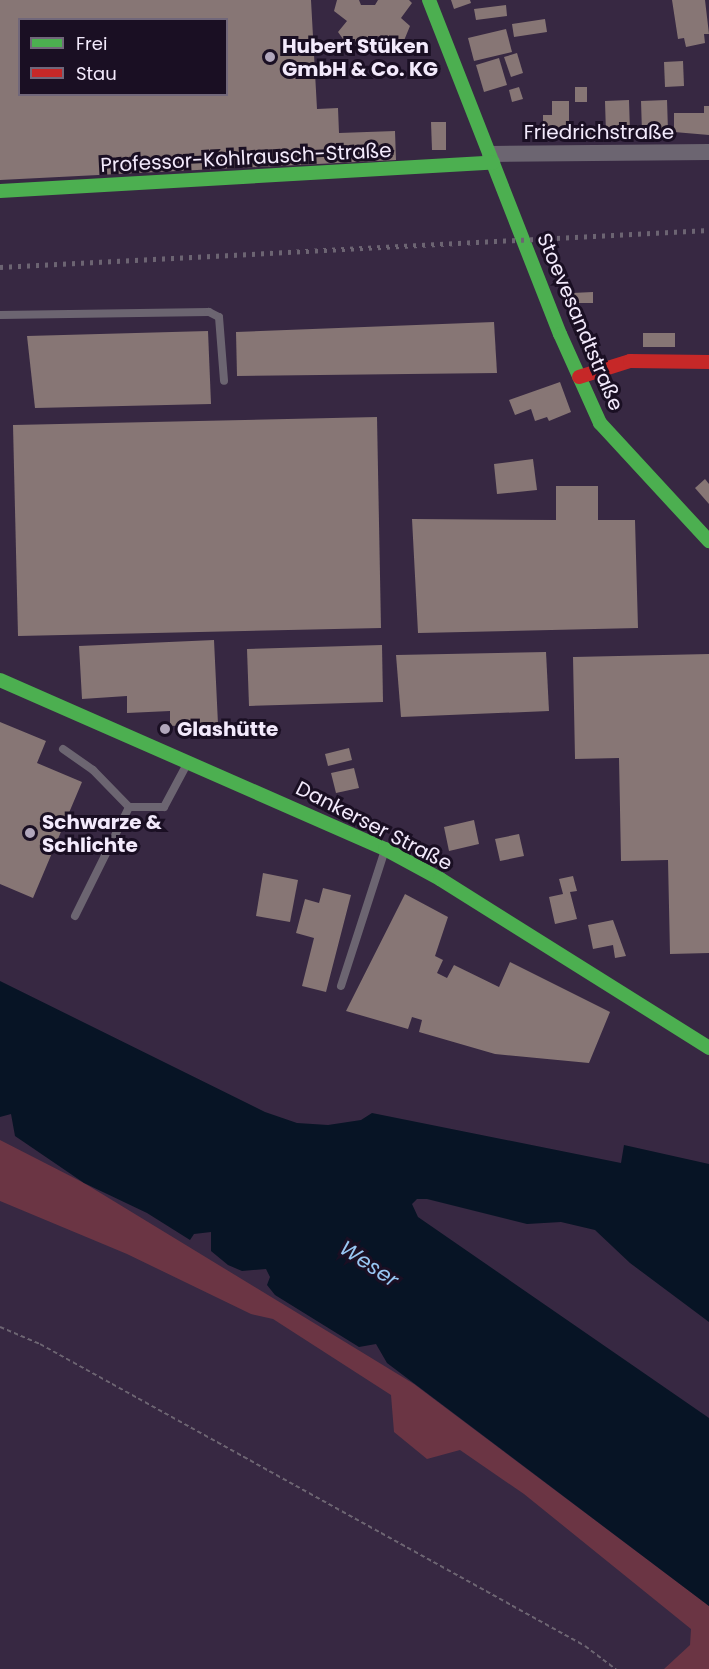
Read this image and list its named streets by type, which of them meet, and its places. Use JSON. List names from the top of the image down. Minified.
{"streets":{"street":["Friedrichstraße","Professor-Kohlrausch-Straße","Stoevesandtstraße","Dankerser Straße"]},"crossings":[["Friedrichstraße","Professor-Kohlrausch-Straße"],["Friedrichstraße","Stoevesandtstraße"],["Professor-Kohlrausch-Straße","Stoevesandtstraße"]],"water":["Weser"],"places":["Hubert Stüken GmbH & Co. KG","Glashütte","Schwarze & Schlichte"],"legend":["Frei","Stau"]}
